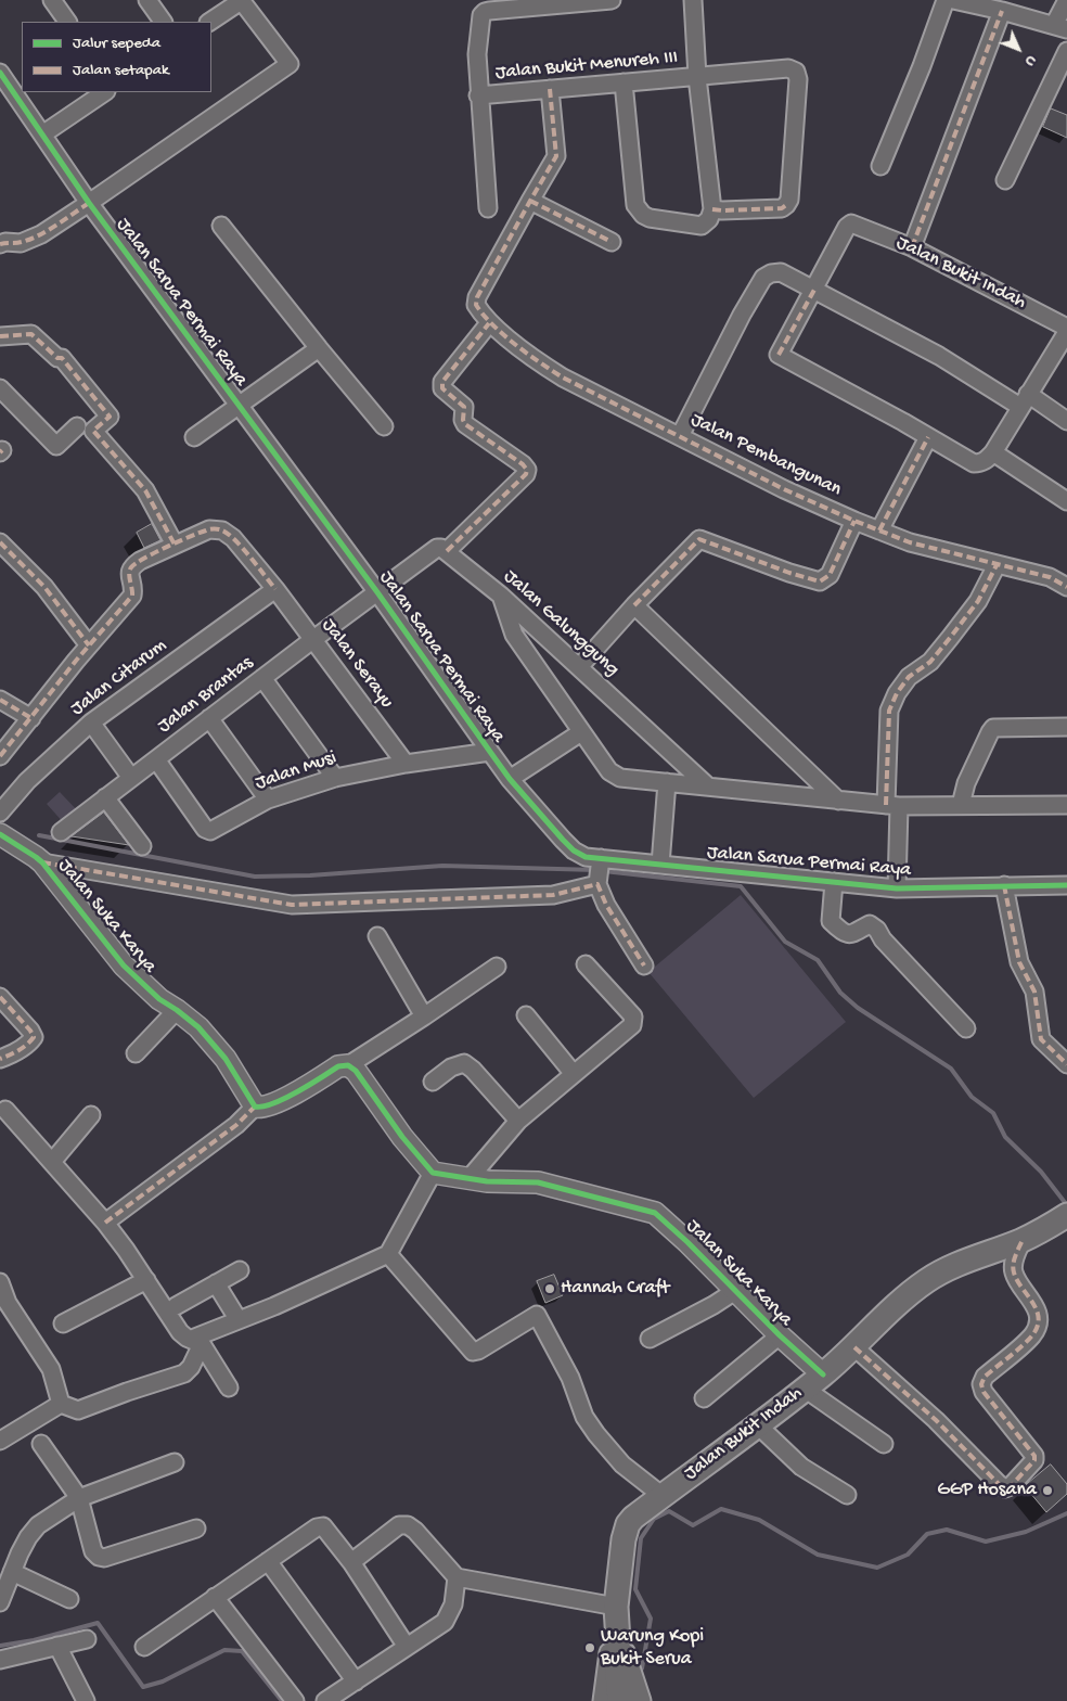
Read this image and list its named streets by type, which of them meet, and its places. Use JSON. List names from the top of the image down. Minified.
{"streets":{"main road":["Jalan Bukit Indah"],"street":["Jalan Bukit Menureh III","Jalan Sarua Permai Raya","Jalan Pembangunan","Jalan Galunggung","Jalan Serayu","Jalan Citarum","Jalan Brantas","Jalan Musi","Jalan Suka Karya"]},"crossings":[["Jalan Bukit Indah","Jalan Suka Karya"],["Jalan Sarua Permai Raya","Jalan Brantas"],["Jalan Sarua Permai Raya","Jalan Musi"],["Jalan Serayu","Jalan Citarum"],["Jalan Serayu","Jalan Brantas"],["Jalan Serayu","Jalan Musi"],["Jalan Brantas","Jalan Musi"]],"places":["Hannah Craft","GGP Hosana","Warung Kopi Bukit Serua"],"legend":["Jalur sepeda","Jalan setapak"],"north":"bottom right"}
